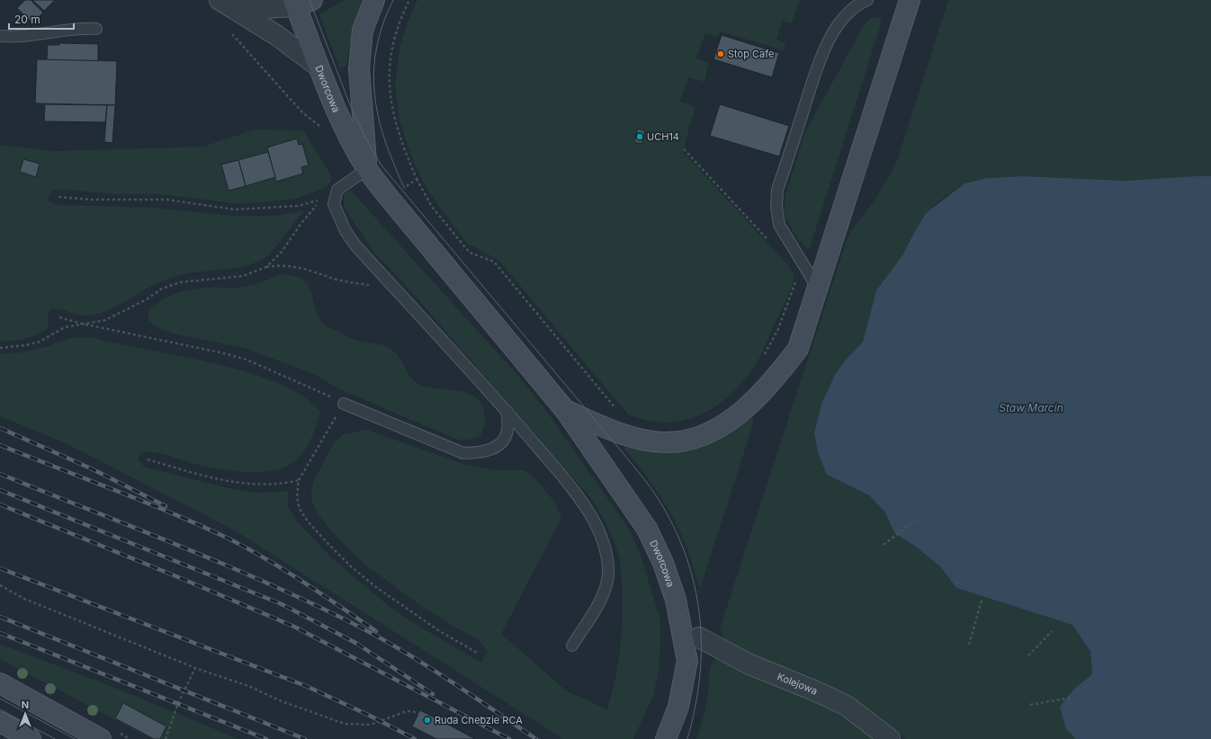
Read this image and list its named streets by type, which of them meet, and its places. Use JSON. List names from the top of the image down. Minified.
{"streets":{"main road":["Dworcowa"],"street":["Kolejowa"]},"water":["Staw Marcin"],"places":["Stop Cafe","UCH14","Ruda Chebzie RCA"],"scale_bar":"20 m","north":"top"}
